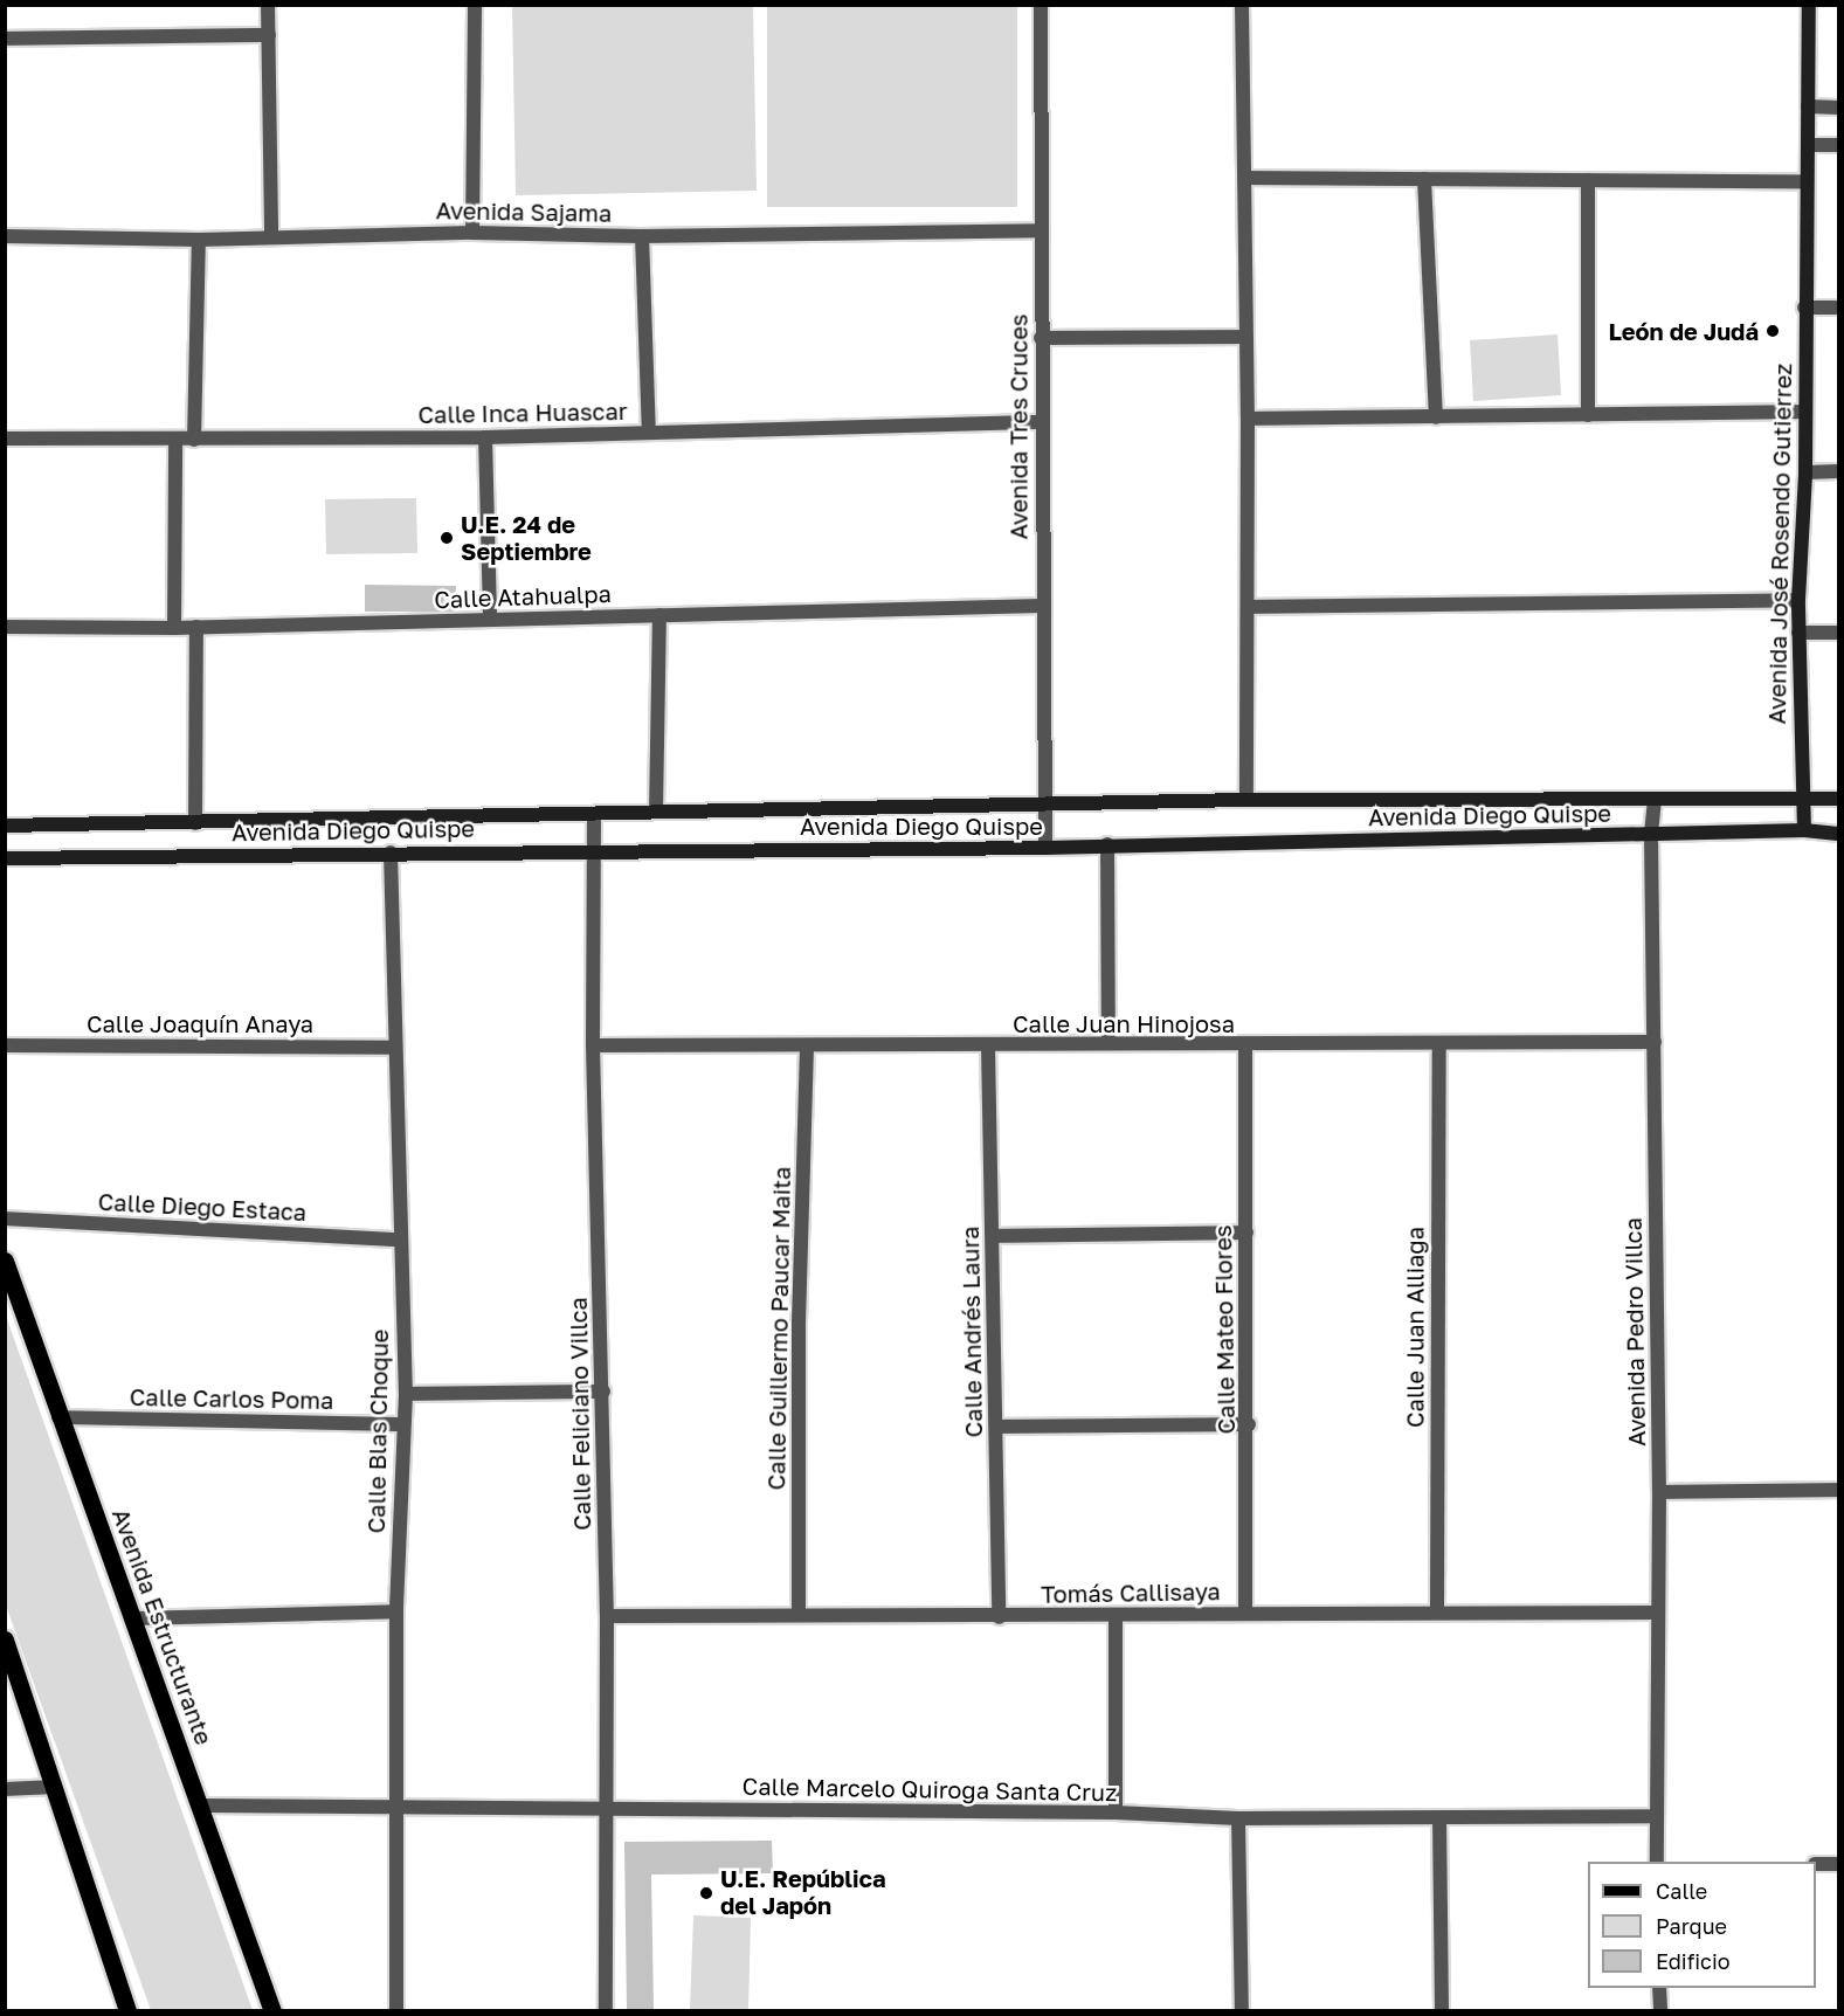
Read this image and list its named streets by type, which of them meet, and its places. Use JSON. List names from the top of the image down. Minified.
{"streets":{"main road":["Avenida Estructurante"],"street":["Avenida Sajama","Calle Inca Huascar","Avenida Tres Cruces","Avenida José Rosendo Gutierrez","Calle Atahualpa","Avenida Diego Quispe","Calle Joaquín Anaya","Calle Juan Hinojosa","Calle Diego Estaca","Calle Juan Alliaga","Calle Guillermo Paucar Maita","Calle Mateo Flores","Calle Andrés Laura","Avenida Pedro Villca","Calle Carlos Poma","Calle Feliciano Villca","Calle Blas Choque","Tomás Callisaya","Calle Marcelo Quiroga Santa Cruz"]},"crossings":[["Avenida Sajama","Avenida Tres Cruces"],["Calle Inca Huascar","Avenida Tres Cruces"],["Avenida Tres Cruces","Calle Atahualpa"],["Avenida Tres Cruces","Avenida Diego Quispe"],["Avenida José Rosendo Gutierrez","Avenida Diego Quispe"],["Avenida Diego Quispe","Avenida Pedro Villca"],["Avenida Diego Quispe","Calle Feliciano Villca"],["Avenida Diego Quispe","Calle Blas Choque"],["Calle Joaquín Anaya","Calle Blas Choque"],["Calle Juan Hinojosa","Calle Juan Alliaga"],["Calle Juan Hinojosa","Calle Guillermo Paucar Maita"],["Calle Juan Hinojosa","Calle Mateo Flores"],["Calle Juan Hinojosa","Calle Andrés Laura"],["Calle Juan Hinojosa","Avenida Pedro Villca"],["Calle Juan Hinojosa","Calle Feliciano Villca"],["Calle Diego Estaca","Calle Blas Choque"],["Calle Juan Alliaga","Tomás Callisaya"],["Calle Guillermo Paucar Maita","Tomás Callisaya"],["Calle Mateo Flores","Tomás Callisaya"],["Calle Andrés Laura","Tomás Callisaya"],["Avenida Pedro Villca","Tomás Callisaya"],["Avenida Pedro Villca","Calle Marcelo Quiroga Santa Cruz"],["Calle Carlos Poma","Calle Blas Choque"],["Calle Carlos Poma","Avenida Estructurante"],["Calle Feliciano Villca","Tomás Callisaya"],["Calle Feliciano Villca","Calle Marcelo Quiroga Santa Cruz"],["Calle Blas Choque","Calle Marcelo Quiroga Santa Cruz"],["Avenida Estructurante","Calle Marcelo Quiroga Santa Cruz"]],"places":["León de Judá","U.E. 24 de Septiembre","U.E. República del Japón"],"legend":["Calle","Parque","Edificio"]}
